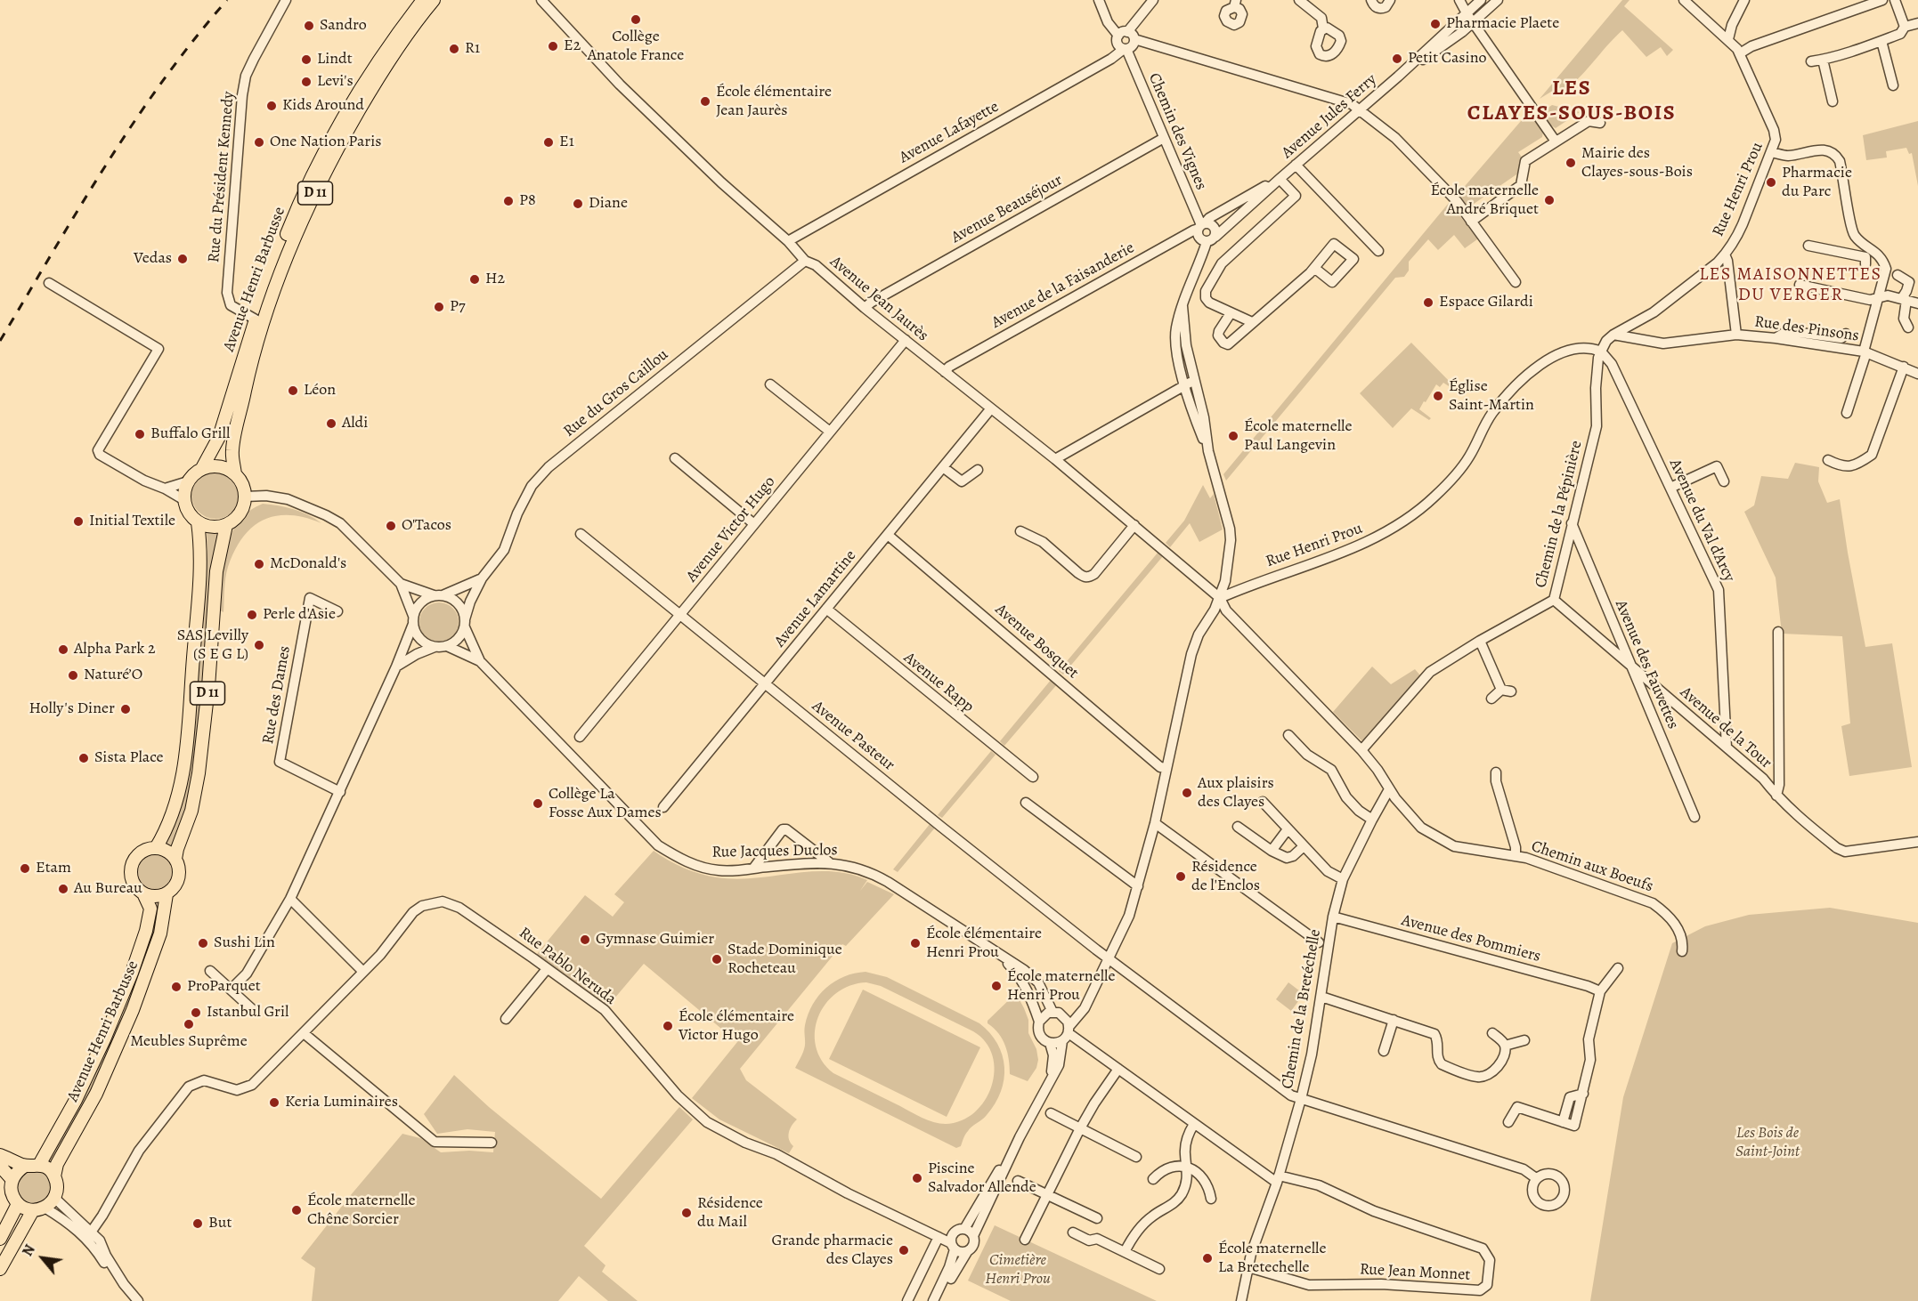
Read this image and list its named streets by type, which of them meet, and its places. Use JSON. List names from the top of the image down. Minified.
{"streets":{"main road":["D 11","Avenue Henri Barbusse"],"street":["Avenue Jules Ferry","Chemin des Vignes","Avenue Lafayette","Rue du Président Kennedy","Rue Henri Prou","Avenue Beauséjour","Avenue de la Faisanderie","Avenue Jean Jaurès","Rue des Pinsons","Rue du Gros Caillou","Chemin de la Pépinière","Avenue du Val d'Arcy","Avenue Victor Hugo","Avenue Lamartine","Avenue Bosquet","Avenue des Fauvettes","Avenue Rapp","Rue des Dames","Avenue de la Tour","Avenue Pasteur","Rue Jacques Duclos","Chemin aux Boeufs","Avenue des Pommiers","Rue Pablo Neruda","Chemin de la Bretéchelle","Rue Jean Monnet"]},"crossings":[["Avenue Jules Ferry","Chemin des Vignes"],["Avenue Jules Ferry","Rue Henri Prou"],["Avenue Jules Ferry","Avenue de la Faisanderie"],["Avenue Jules Ferry","Avenue Jean Jaurès"],["Chemin des Vignes","Avenue Lafayette"],["Chemin des Vignes","Avenue Beauséjour"],["Chemin des Vignes","Avenue de la Faisanderie"],["Avenue Lafayette","Avenue Jean Jaurès"],["Rue du Président Kennedy","Avenue Henri Barbusse"],["Rue Henri Prou","Avenue Jean Jaurès"],["Rue Henri Prou","Rue des Pinsons"],["Rue Henri Prou","Chemin de la Pépinière"],["Rue Henri Prou","Avenue du Val d'Arcy"],["D 11","Avenue Henri Barbusse"],["D 11","Rue Jacques Duclos"],["Avenue Beauséjour","Avenue Jean Jaurès"],["Avenue Henri Barbusse","Rue Jacques Duclos"],["Avenue de la Faisanderie","Avenue Jean Jaurès"],["Avenue Jean Jaurès","Rue du Gros Caillou"],["Avenue Jean Jaurès","Chemin de la Pépinière"],["Avenue Jean Jaurès","Avenue Victor Hugo"],["Avenue Jean Jaurès","Avenue Lamartine"],["Avenue Jean Jaurès","Chemin aux Boeufs"],["Rue du Gros Caillou","Rue Jacques Duclos"],["Chemin de la Pépinière","Avenue du Val d'Arcy"],["Chemin de la Pépinière","Avenue des Fauvettes"],["Chemin de la Pépinière","Avenue de la Tour"],["Chemin de la Pépinière","Chemin aux Boeufs"],["Avenue du Val d'Arcy","Avenue de la Tour"],["Avenue Victor Hugo","Avenue Pasteur"],["Avenue Lamartine","Avenue Bosquet"],["Avenue Lamartine","Avenue Rapp"],["Avenue Lamartine","Avenue Pasteur"],["Avenue des Fauvettes","Avenue de la Tour"],["Avenue Pasteur","Chemin de la Bretéchelle"],["Chemin aux Boeufs","Chemin de la Bretéchelle"],["Avenue des Pommiers","Chemin de la Bretéchelle"],["Chemin de la Bretéchelle","Rue Jean Monnet"]],"districts":["LES CLAYES-SOUS-BOIS","LES MAISONNETTES DU VERGER"],"parks":["Les Bois de Saint-Joint","Cimetière Henri Prou"],"places":["Collège Anatole France","Pharmacie Plaete","Sandro","E2","R1","Petit Casino","Lindt","Levi's","École élémentaire Jean Jaurès","Kids Around","One Nation Paris","E1","Mairie des Clayes-sous-Bois","Pharmacie du Parc","École maternelle André Briquet","P8","Diane","Vedas","H2","Espace Gilardi","P7","Léon","Église Saint-Martin","Aldi","Buffalo Grill","École maternelle Paul Langevin","Initial Textile","O'Tacos","McDonald's","Perle d'Asie","SAS Levilly (S E G L)","Alpha Park 2","Naturé’O","Holly's Diner","Sista Place","Aux plaisirs des Clayes","Collège La Fosse Aux Dames","Etam","Résidence de l'Enclos","Au Bureau","Gymnase Guimier","Sushi Lin","École élémentaire Henri Prou","Stade Dominique Rocheteau","École maternelle Henri Prou","ProParquet","Istanbul Gril","Meubles Suprême","École élémentaire Victor Hugo","Keria Luminaires","Piscine Salvador Allende","École maternelle Chêne Sorcier","Résidence du Mail","But","Grande pharmacie des Clayes","École maternelle La Bretechelle"],"north":"top left"}
